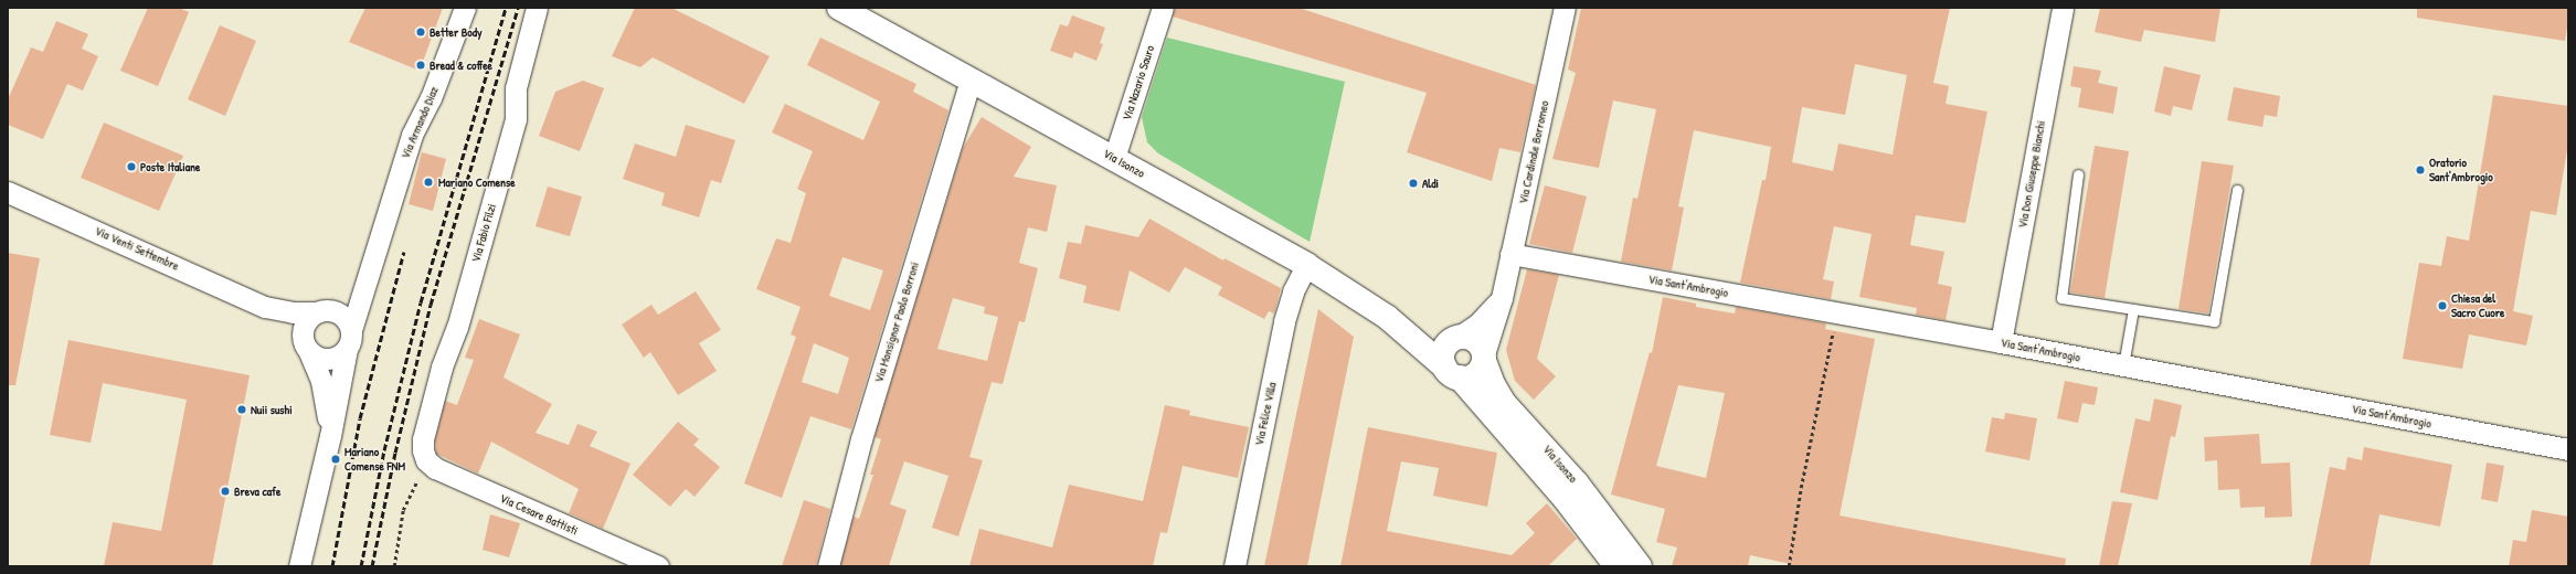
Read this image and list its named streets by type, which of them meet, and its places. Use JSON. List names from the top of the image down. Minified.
{"streets":{"street":["Via Nazario Sauro","Via Armando Diaz","Via Cardinale Borromeo","Via Isonzo","Via Don Giuseppe Bianchi","Via Fabio Filzi","Via Venti Settembre","Via Sant'Ambrogio","Via Monsignor Paolo Borroni","Via Felice Villa","Via Cesare Battisti"]},"crossings":[["Via Nazario Sauro","Via Isonzo"],["Via Armando Diaz","Via Venti Settembre"],["Via Cardinale Borromeo","Via Isonzo"],["Via Cardinale Borromeo","Via Sant'Ambrogio"],["Via Isonzo","Via Monsignor Paolo Borroni"],["Via Isonzo","Via Felice Villa"],["Via Don Giuseppe Bianchi","Via Sant'Ambrogio"],["Via Fabio Filzi","Via Cesare Battisti"]],"places":["Better Body","Bread & coffee","Poste Italiane","Oratorio Sant'Ambrogio","Mariano Comense","Aldi","Chiesa del Sacro Cuore","Nuii sushi","Mariano Comense FNM","Breva cafe"]}
